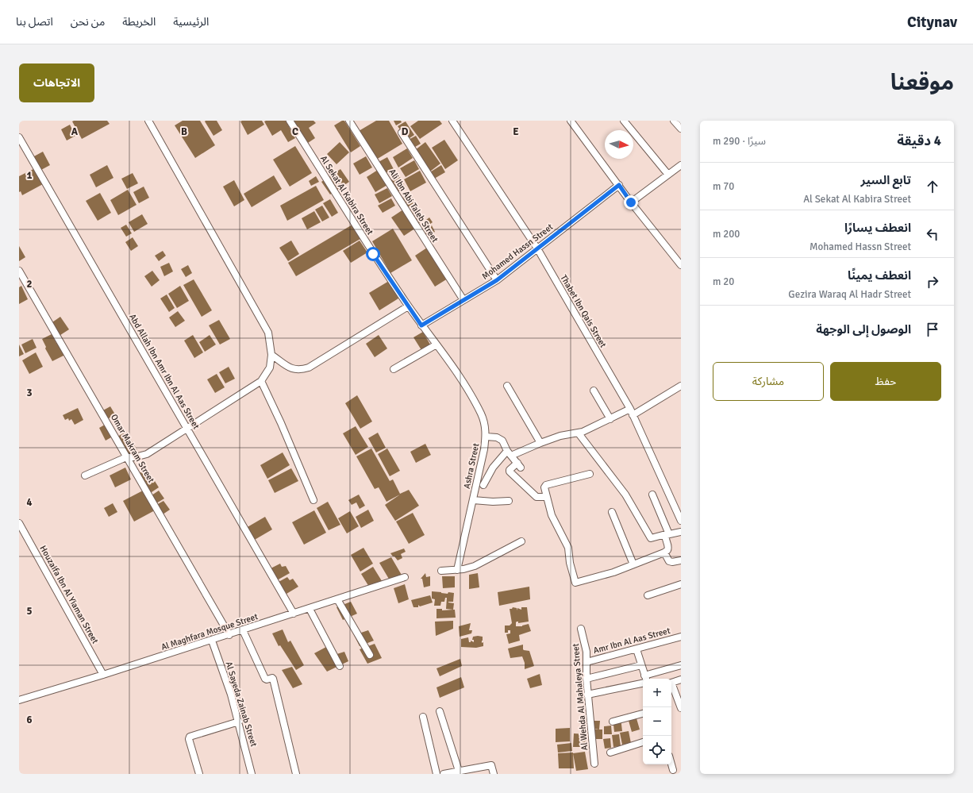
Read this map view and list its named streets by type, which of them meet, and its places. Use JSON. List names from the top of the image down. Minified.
{"streets":{"street":["Al Sekat Al Kabira Street","Ali Ibn Abi Taleb Street","Mohamed Hassn Street","Thabet Ibn Qais Street","Abd Allah Ibn Amr Ibn Al Aas Street","Omar Makram Street","Ashra Street","Houzaifa Ibn Al Yiaman Street","Al Maghfara Mosque Street","Amr Ibn Al Aas Street","Al Wehda Al Mahaleya Street","Al Sayeda Zainab Street"]},"crossings":[["Al Sekat Al Kabira Street","Mohamed Hassn Street"],["Al Sekat Al Kabira Street","Ashra Street"],["Ali Ibn Abi Taleb Street","Mohamed Hassn Street"],["Mohamed Hassn Street","Thabet Ibn Qais Street"],["Mohamed Hassn Street","Ashra Street"],["Abd Allah Ibn Amr Ibn Al Aas Street","Al Maghfara Mosque Street"],["Omar Makram Street","Al Maghfara Mosque Street"],["Houzaifa Ibn Al Yiaman Street","Al Maghfara Mosque Street"],["Al Maghfara Mosque Street","Al Sayeda Zainab Street"],["Amr Ibn Al Aas Street","Al Wehda Al Mahaleya Street"]],"north":"right","page":{"header":"Citynav","nav":["الرئيسية","الخريطة","من نحن","اتصل بنا"],"title":"موقعنا","buttons":["الاتجاهات",["حفظ","مشاركة"]],"heading":["4 دقيقة","سيرًا · 290 m"],"list":[["تابع السير","Al Sekat Al Kabira Street","70 m"],["انعطف يسارًا","Mohamed Hassn Street","200 m"],["انعطف يمينًا","Gezira Waraq Al Hadr Street","20 m"],"الوصول إلى الوجهة"],"map_buttons":["+","−"]},"grid":{"columns":["A","B","C","D","E"],"rows":["1","2","3","4","5","6"]}}
